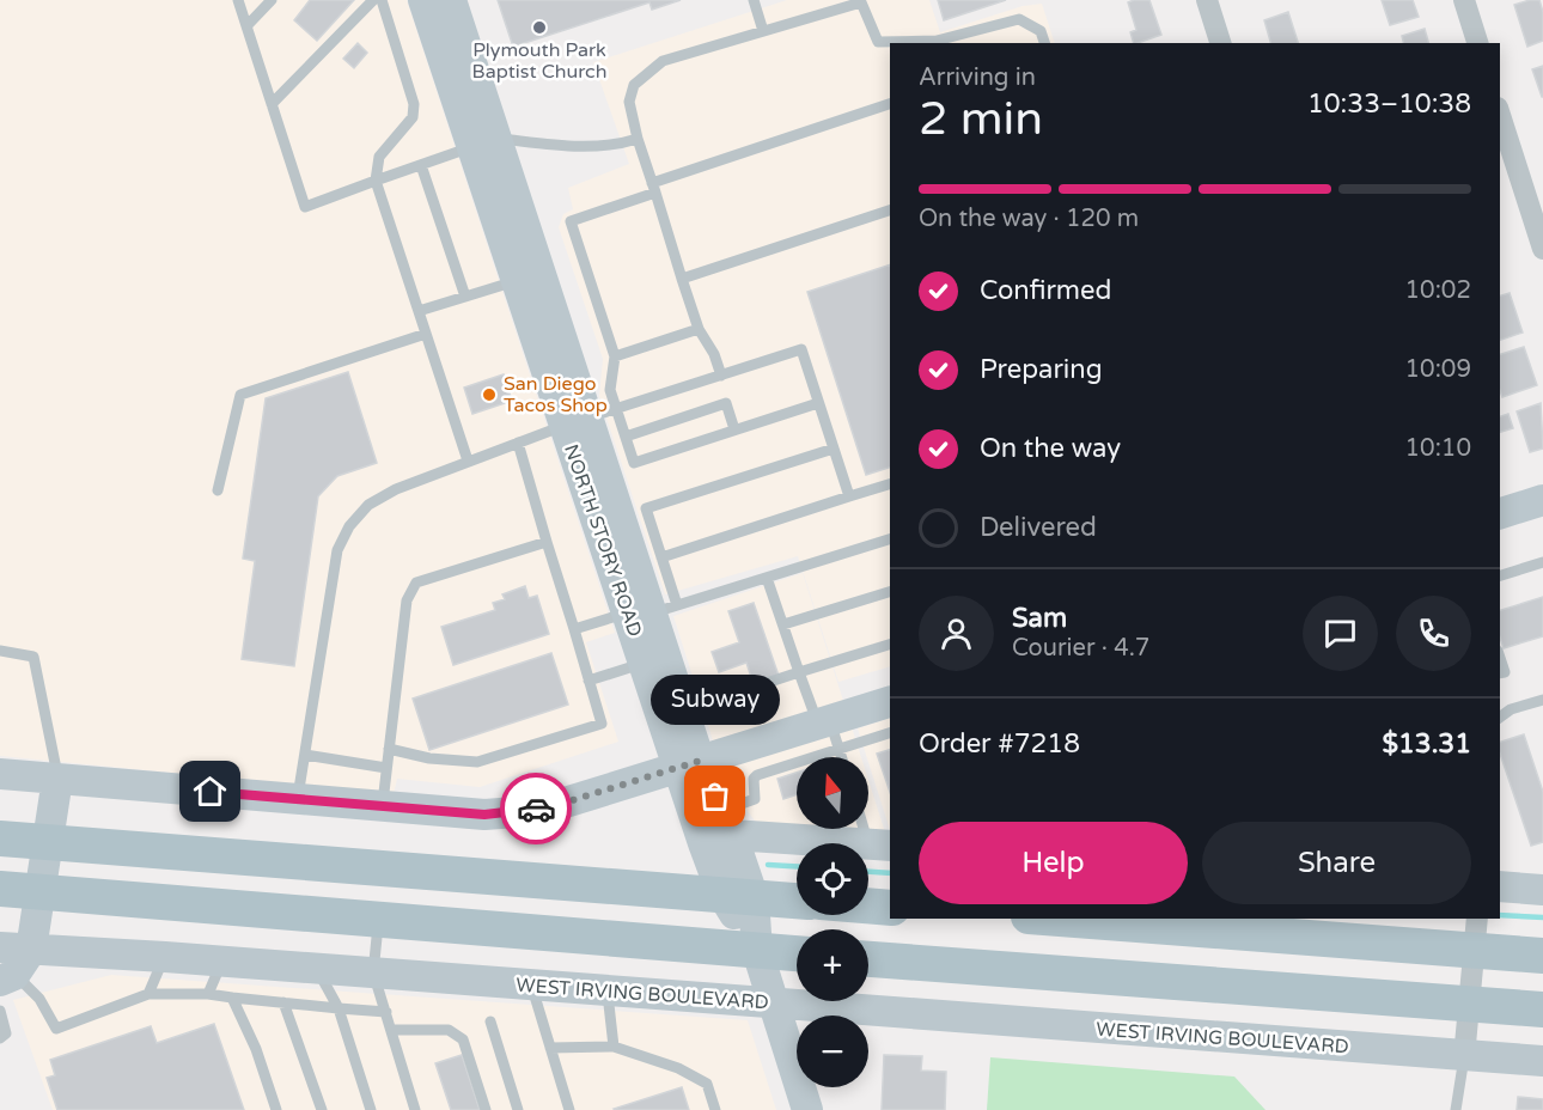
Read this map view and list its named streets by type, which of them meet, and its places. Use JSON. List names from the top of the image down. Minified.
{"streets":{"main road":["NORTH STORY ROAD","WEST IRVING BOULEVARD"]},"crossings":[["NORTH STORY ROAD","WEST IRVING BOULEVARD"]],"places":["Plymouth Park Baptist Church","San Diego Tacos Shop","Subway"],"north":"top","page":{"heading":["2 min","Arriving in","10:33–10:38"],"panel":["Sam","Courier · 4.7","Order #7218","$13.31"],"bar":"On the way · 120 m","list":[["Confirmed","10:02"],["Preparing","10:09"],["On the way","10:10"],"Delivered"],"bubble":"Subway","map_buttons":["+","−"],"buttons":["Help","Share"]}}
